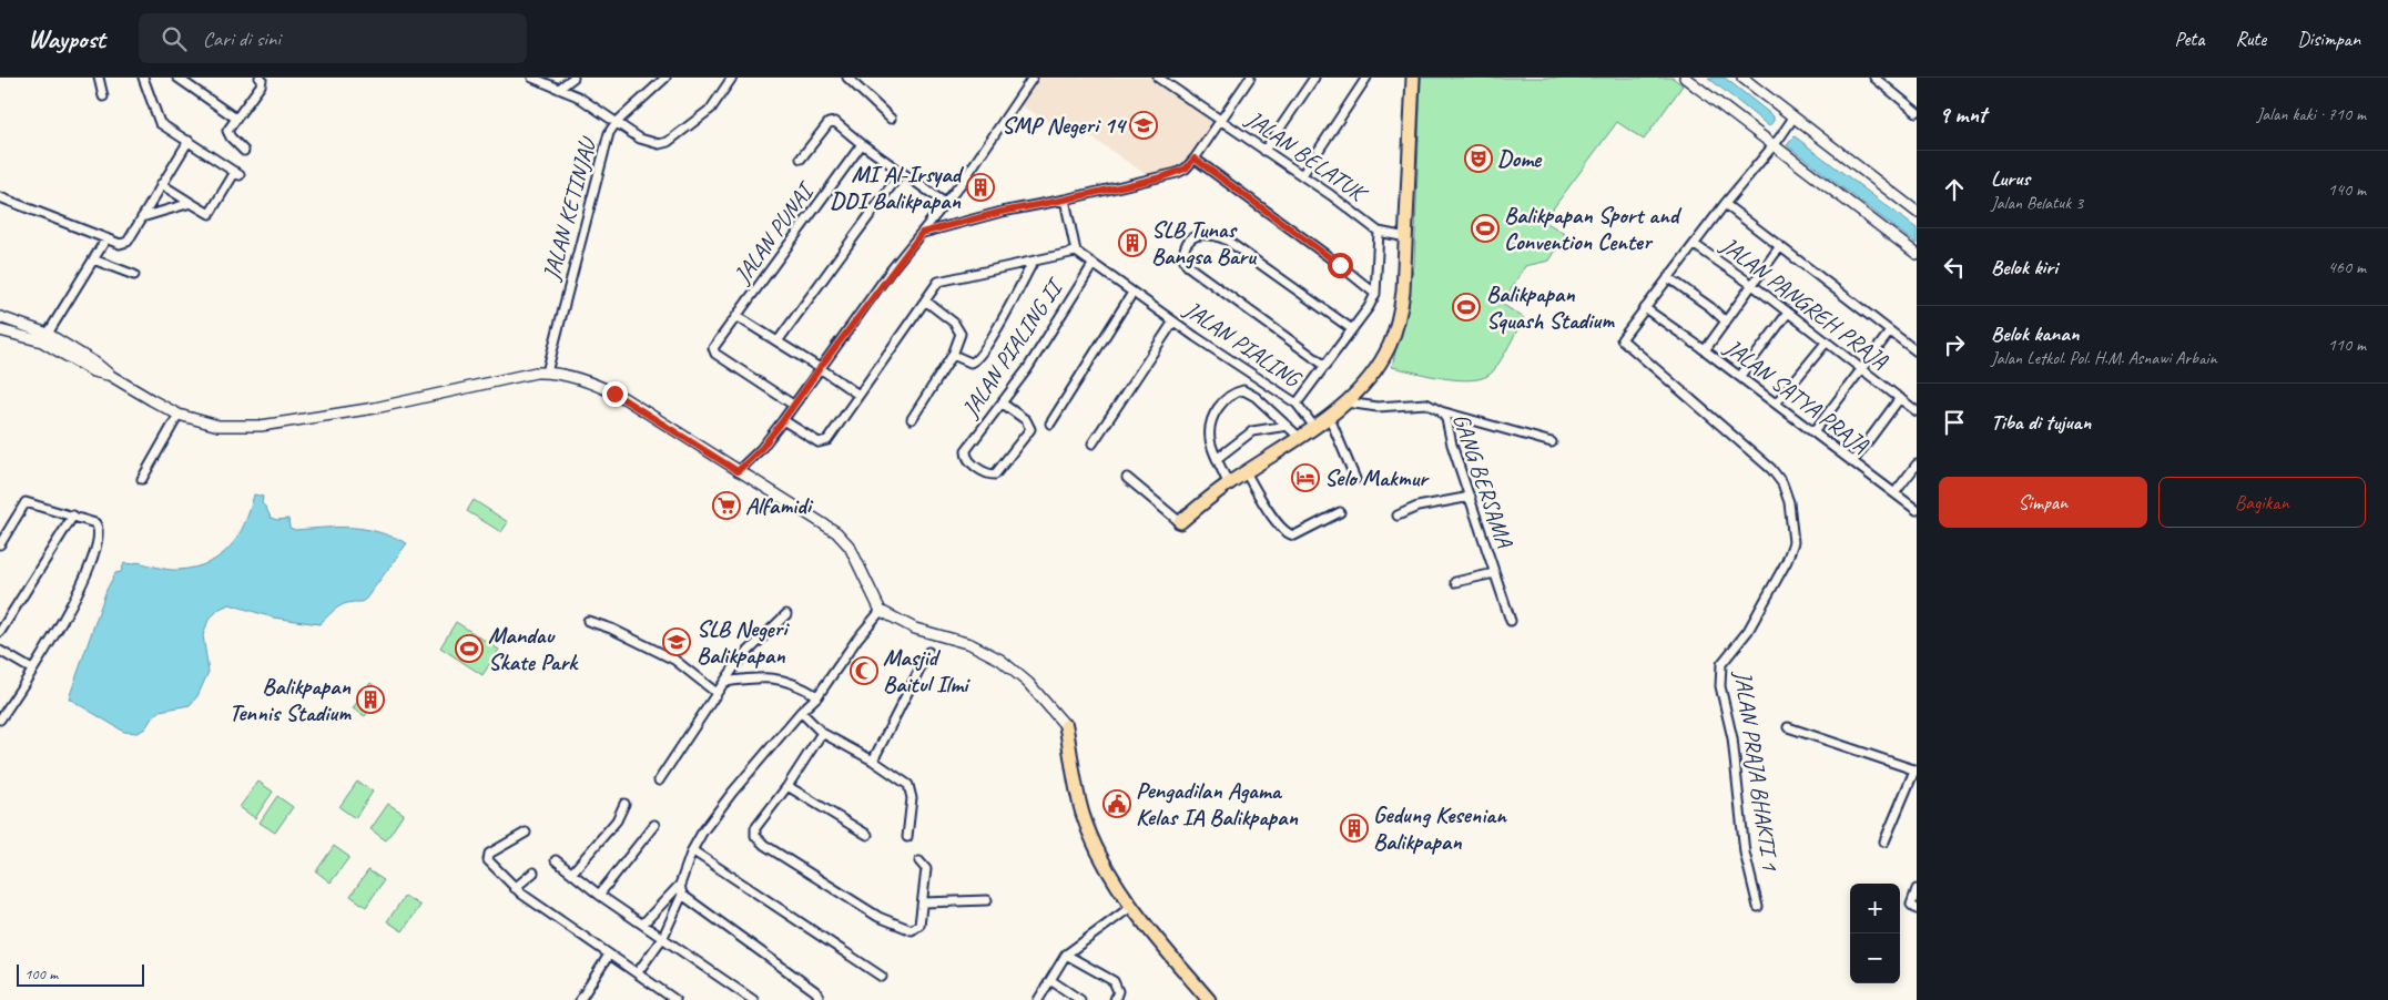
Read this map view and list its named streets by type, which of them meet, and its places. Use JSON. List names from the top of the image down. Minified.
{"streets":{"street":["JALAN BELATUK","JALAN KETINJAU","JALAN PUNAI","JALAN PANGREH PRAJA","JALAN PIALING","JALAN PIALING II","JALAN SATYA PRAJA","GANG BERSAMA","JALAN PRAJA BHAKTI 1"]},"crossings":[["JALAN PANGREH PRAJA","JALAN SATYA PRAJA"],["JALAN PANGREH PRAJA","JALAN PRAJA BHAKTI 1"],["JALAN PIALING","JALAN PIALING II"]],"places":{"school or university":["SMP Negeri 14","SLB Negeri Balikpapan"],"theatre":["Dome"],"building":["MI Al-Irsyad DDI Balikpapan","SLB Tunas Bangsa Baru","Balikpapan Tennis Stadium","Gedung Kesenian Balikpapan"],"sports":["Balikpapan Sport and Convention Center","Balikpapan Squash Stadium","Mandau Skate Park"],"hotel":["Selo Makmur"],"supermarket":["Alfamidi"],"mosque":["Masjid Baitul Ilmi"],"public building":["Pengadilan Agama Kelas IA Balikpapan"]},"scale_bar":"100 m","page":{"header":"Waypost","search":"Cari di sini","nav":["Peta","Rute","Disimpan"],"heading":["9 mnt","Jalan kaki · 710 m"],"list":[["Lurus","Jalan Belatuk 3","140 m"],["Belok kiri","460 m"],["Belok kanan","Jalan Letkol. Pol. H.M. Asnawi Arbain","110 m"],"Tiba di tujuan"],"buttons":["Simpan","Bagikan"],"map_buttons":["+","−"],"scale":"100 m"}}
